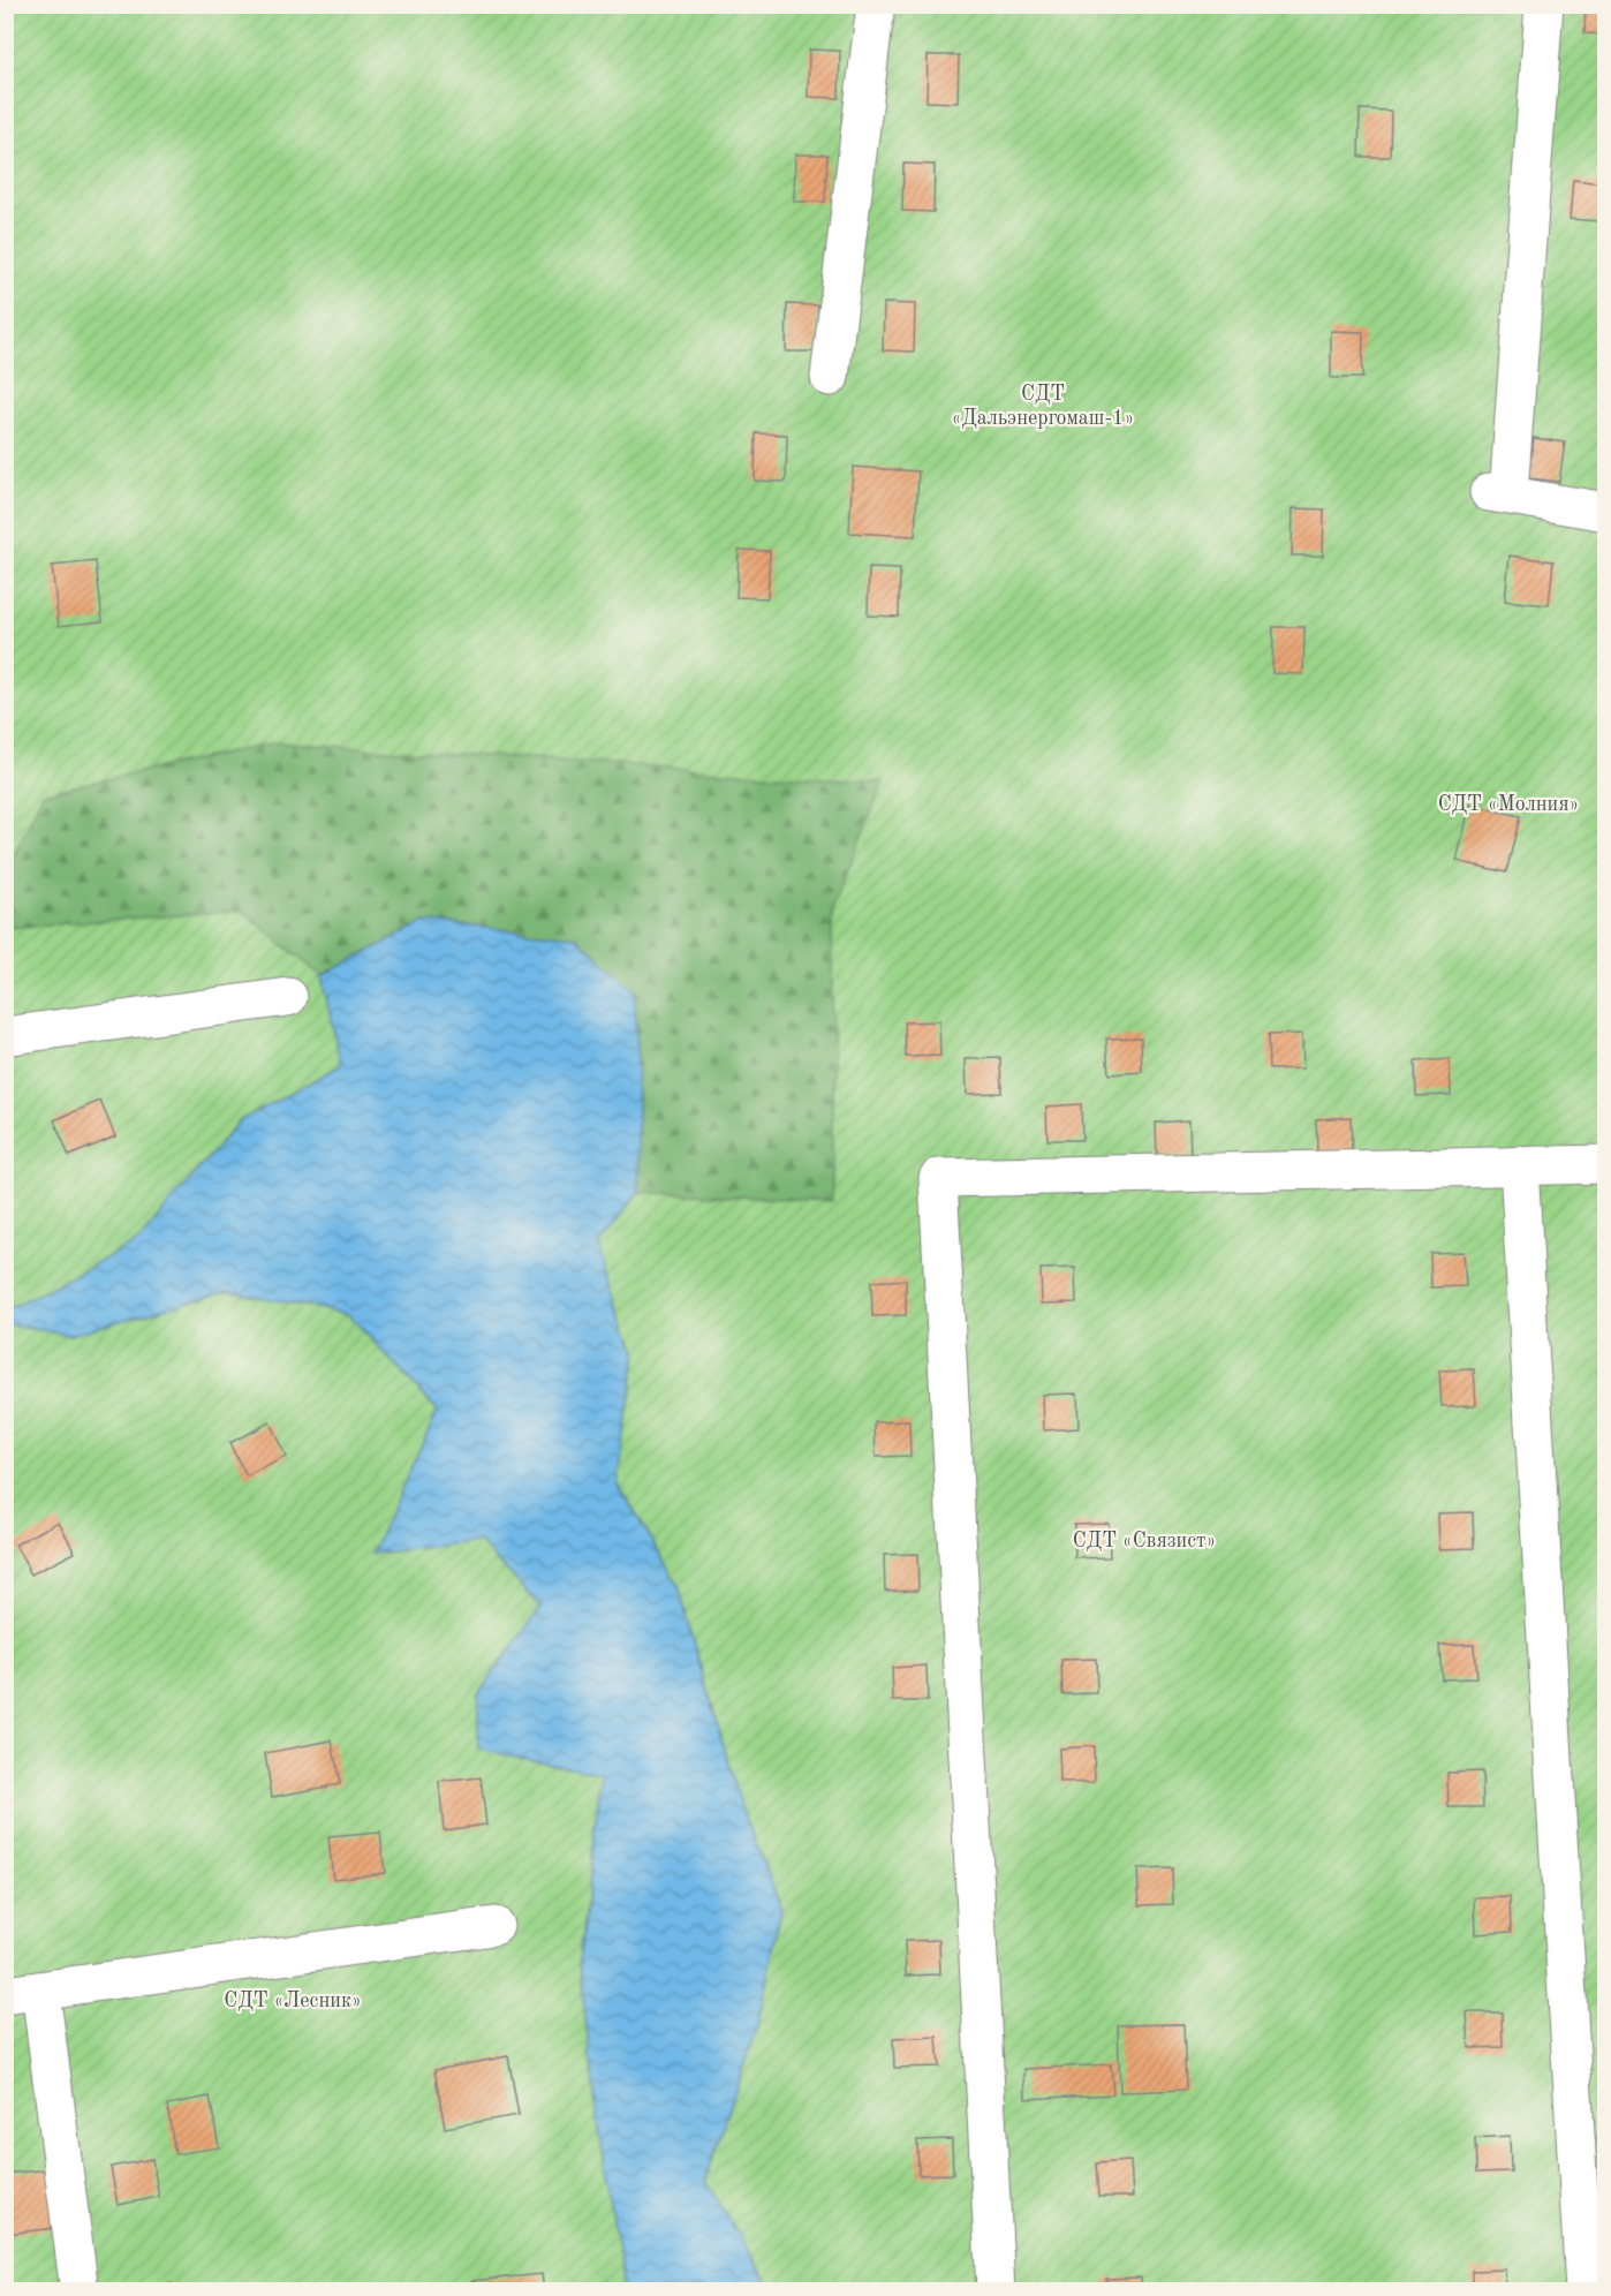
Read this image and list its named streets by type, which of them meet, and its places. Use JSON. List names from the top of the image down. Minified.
{"parks":["СДТ «Дальэнергомаш-1»","СДТ «Молния»","СДТ «Связист»","СДТ «Лесник»"]}
